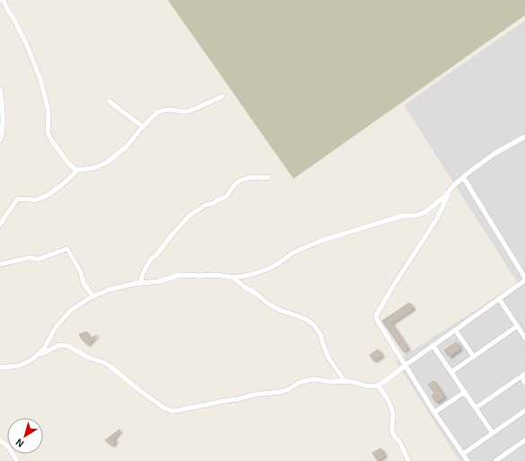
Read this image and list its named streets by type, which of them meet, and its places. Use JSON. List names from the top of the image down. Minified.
{"north":"bottom left"}
